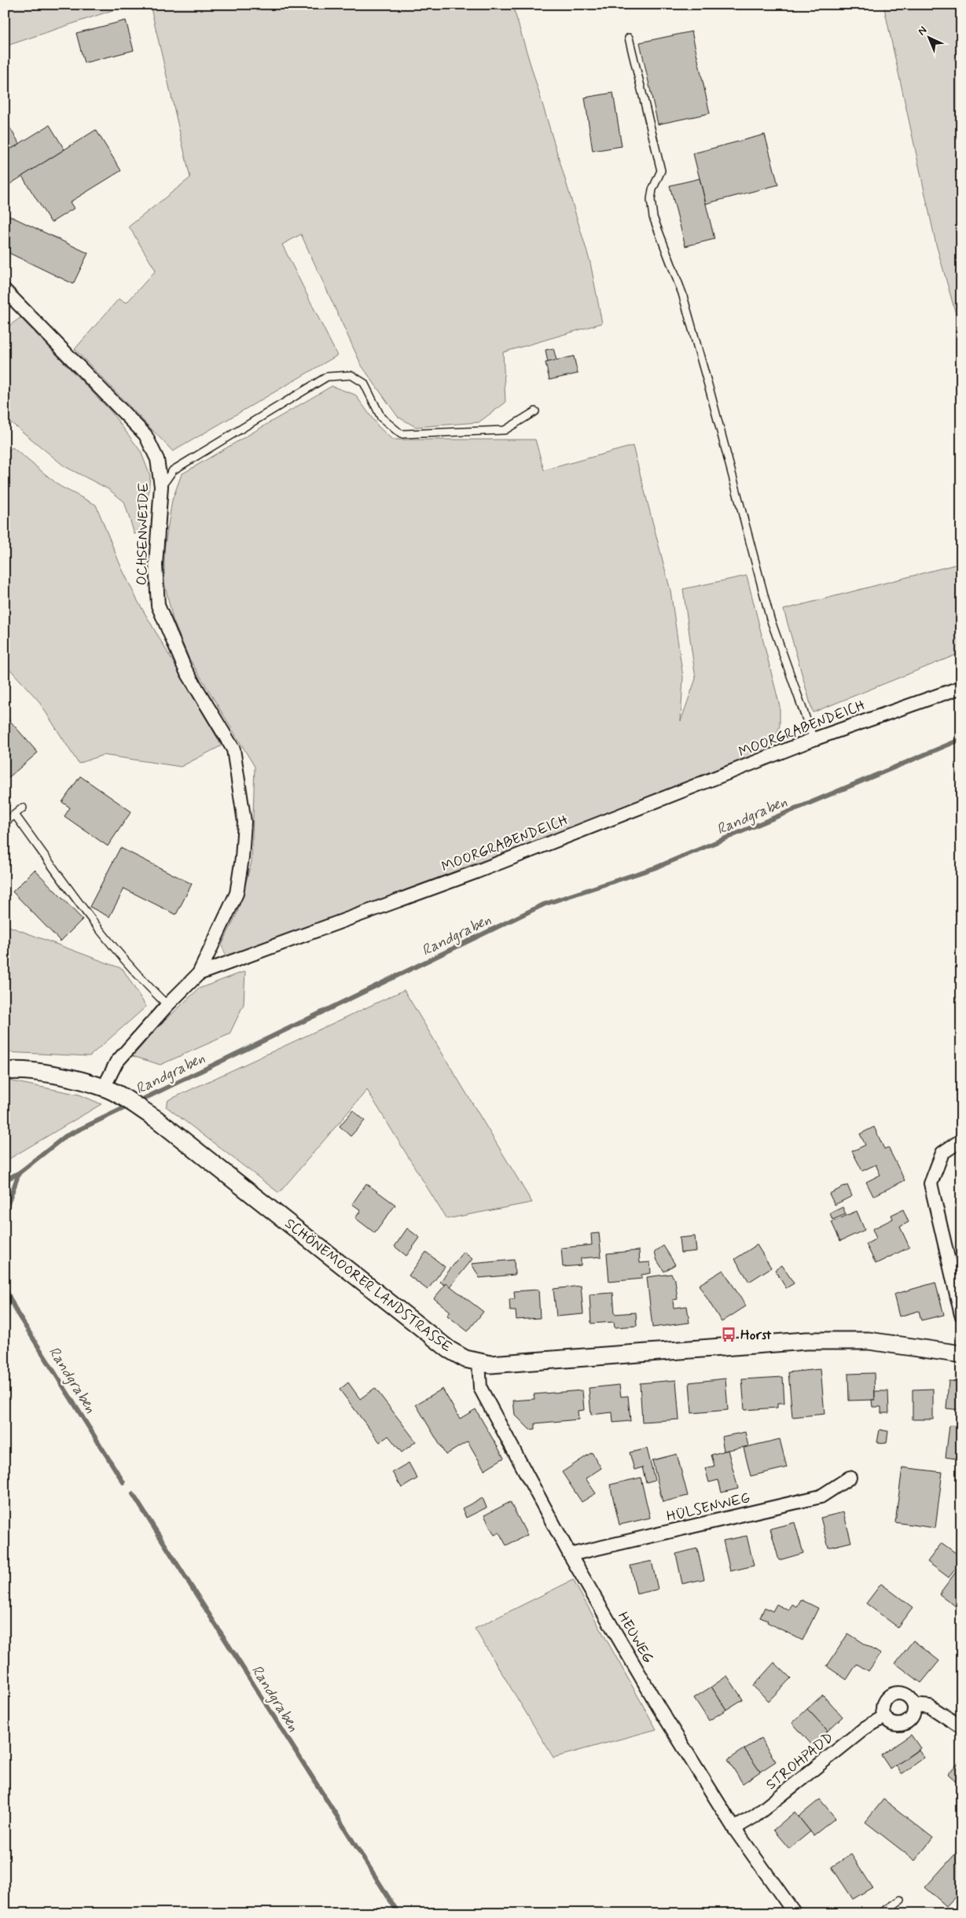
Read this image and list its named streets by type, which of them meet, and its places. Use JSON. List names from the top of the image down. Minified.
{"streets":{"street":["OCHSENWEIDE","MOORGRABENDEICH","SCHÖNEMOORER LANDSTRASSE","HÜLSENWEG","HEUWEG","STROHPADD"]},"crossings":[["OCHSENWEIDE","MOORGRABENDEICH"],["MOORGRABENDEICH","SCHÖNEMOORER LANDSTRASSE"],["SCHÖNEMOORER LANDSTRASSE","HEUWEG"],["HÜLSENWEG","HEUWEG"],["HEUWEG","STROHPADD"]],"water":["Randgraben"],"places":{"bus stop":["Horst"]},"north":"top left"}
